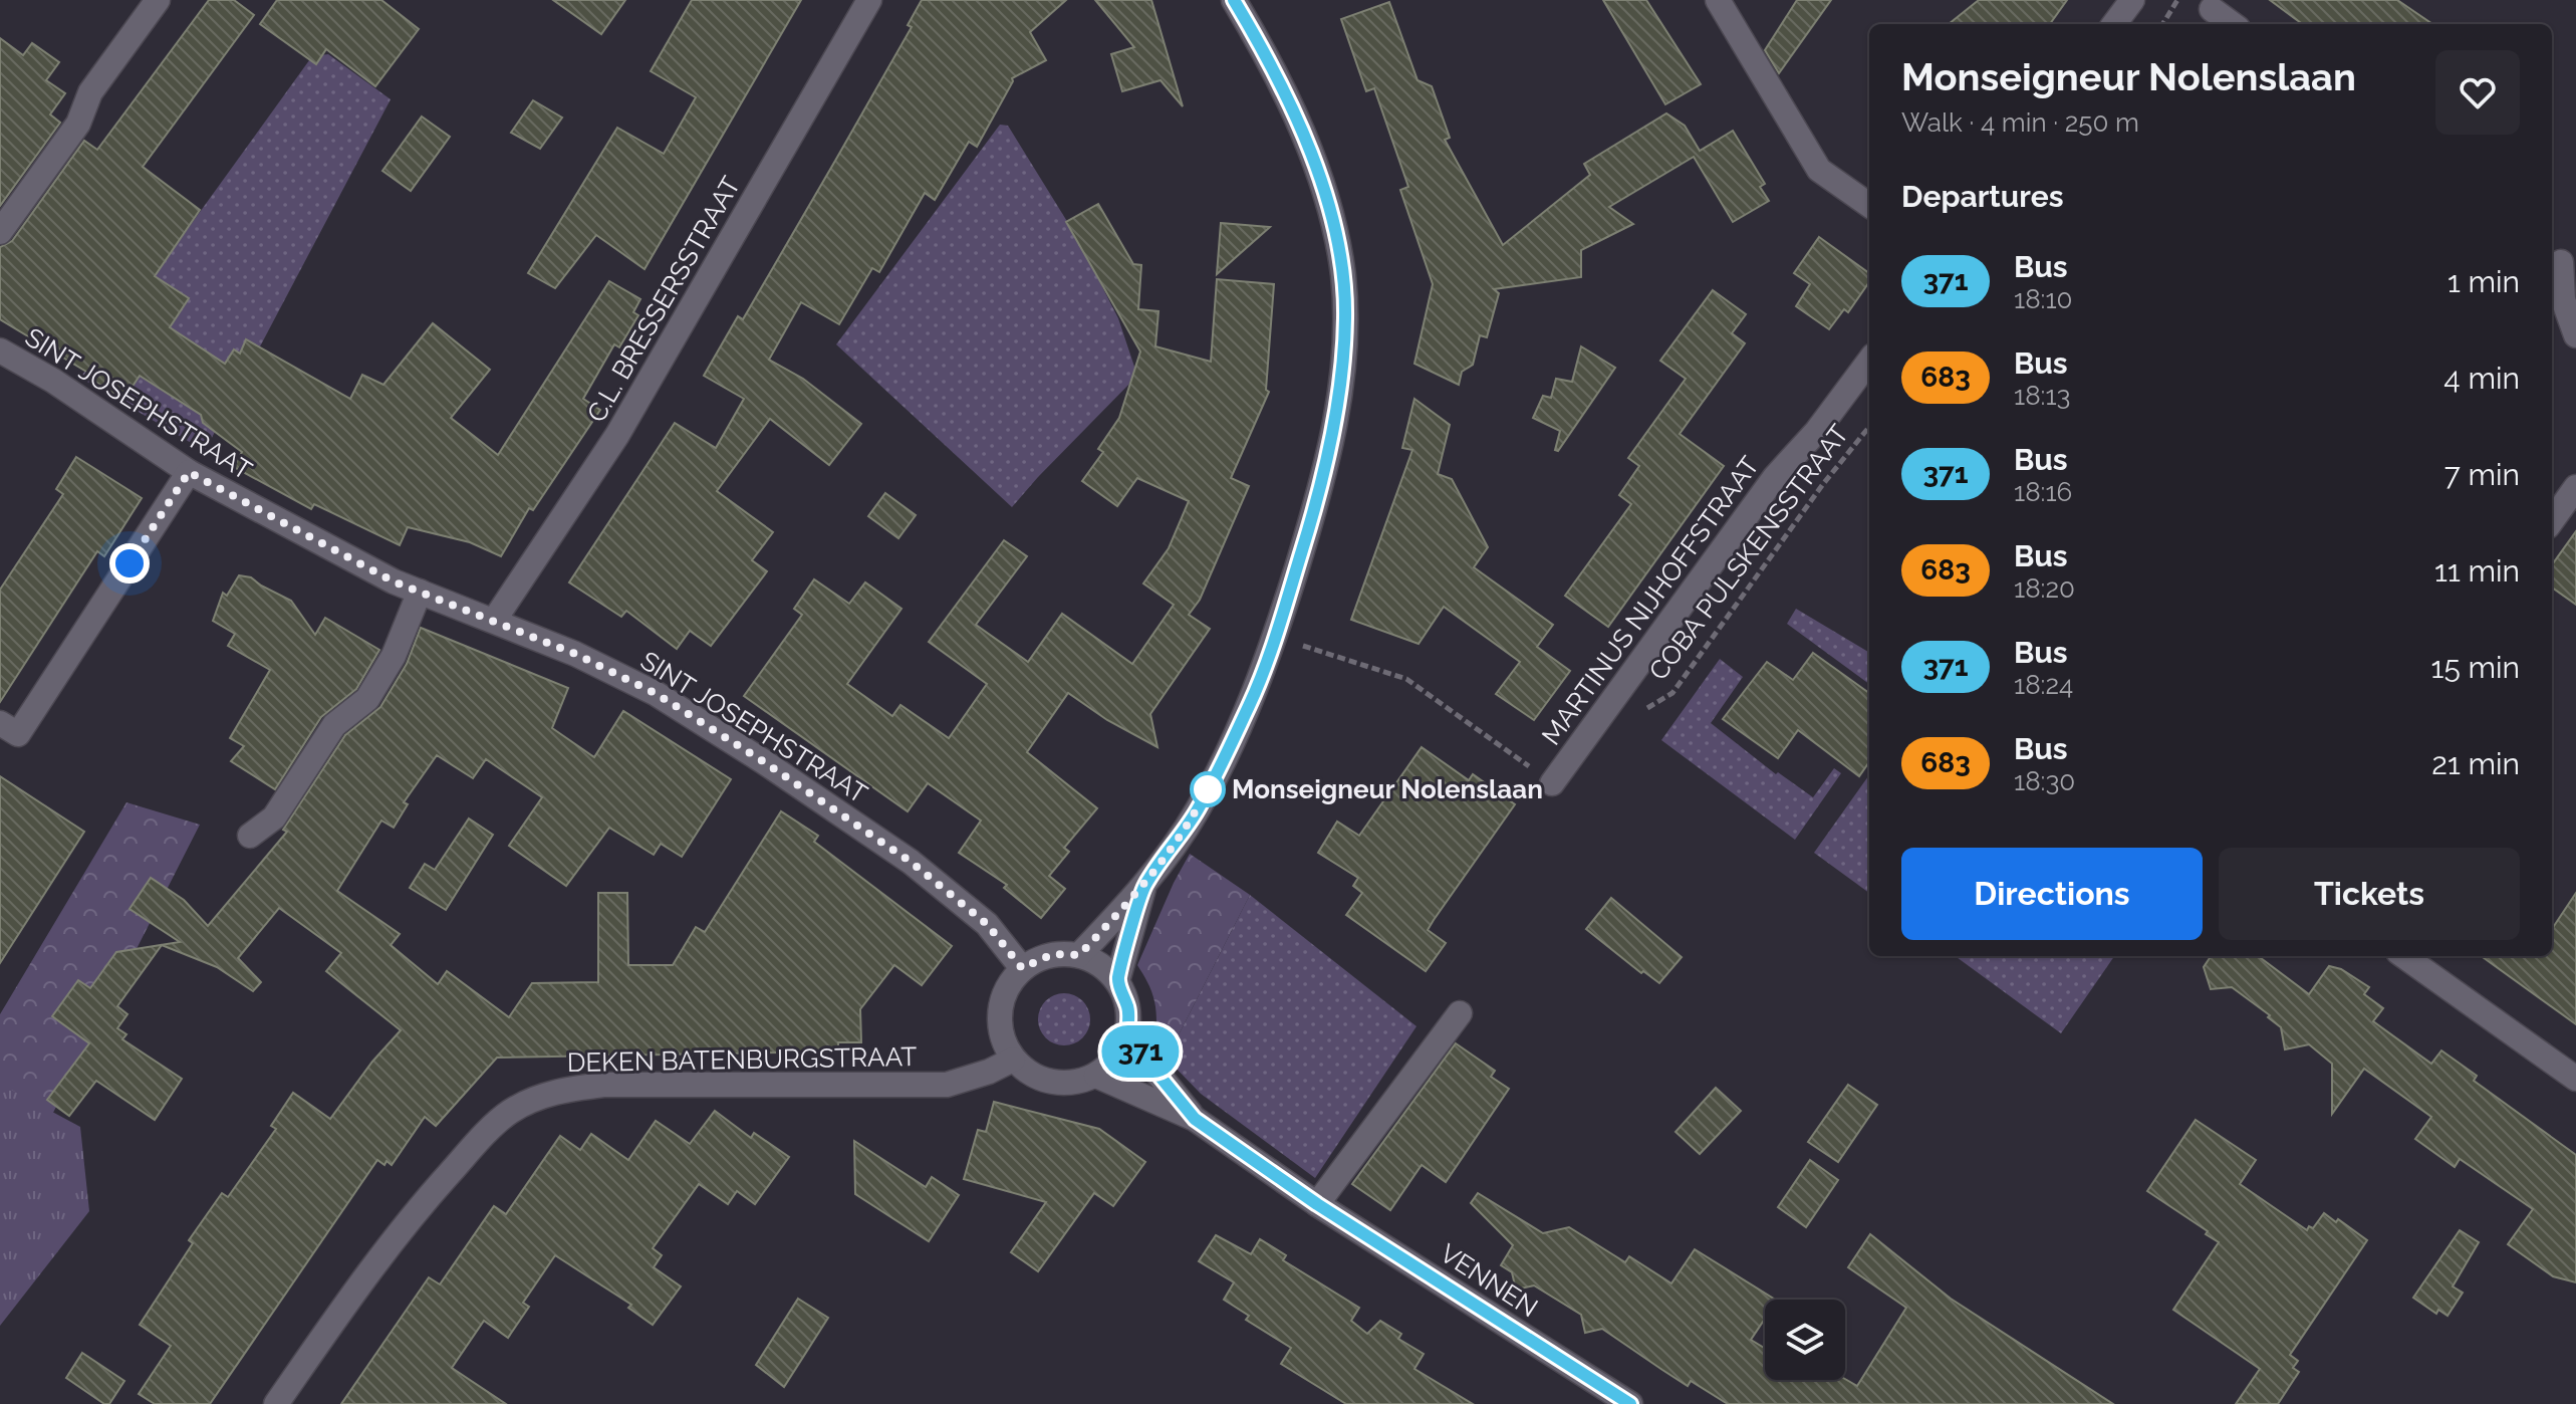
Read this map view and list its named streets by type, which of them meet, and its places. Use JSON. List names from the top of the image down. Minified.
{"streets":{"street":["C.L. BRESSERSSTRAAT","SINT JOSEPHSTRAAT","MARTINUS NIJHOFFSTRAAT","DEKEN BATENBURGSTRAAT","VENNEN"],"path":["COBA PULSKENSSTRAAT"]},"crossings":[["C.L. BRESSERSSTRAAT","SINT JOSEPHSTRAAT"],["SINT JOSEPHSTRAAT","DEKEN BATENBURGSTRAAT"],["SINT JOSEPHSTRAAT","VENNEN"],["DEKEN BATENBURGSTRAAT","VENNEN"]],"places":["Monseigneur Nolenslaan"],"lines":["bus line 371"],"page":{"on_map":"371","heading":[["Monseigneur Nolenslaan","Walk · 4 min · 250 m"],"Departures"],"list":[{"mark":"371","name":"Bus","note":"18:10","value":"1 min"},{"mark":"683","name":"Bus","note":"18:13","value":"4 min"},{"mark":"371","name":"Bus","note":"18:16","value":"7 min"},{"mark":"683","name":"Bus","note":"18:20","value":"11 min"},{"mark":"371","name":"Bus","note":"18:24","value":"15 min"},{"mark":"683","name":"Bus","note":"18:30","value":"21 min"}],"buttons":["Directions","Tickets"]}}
